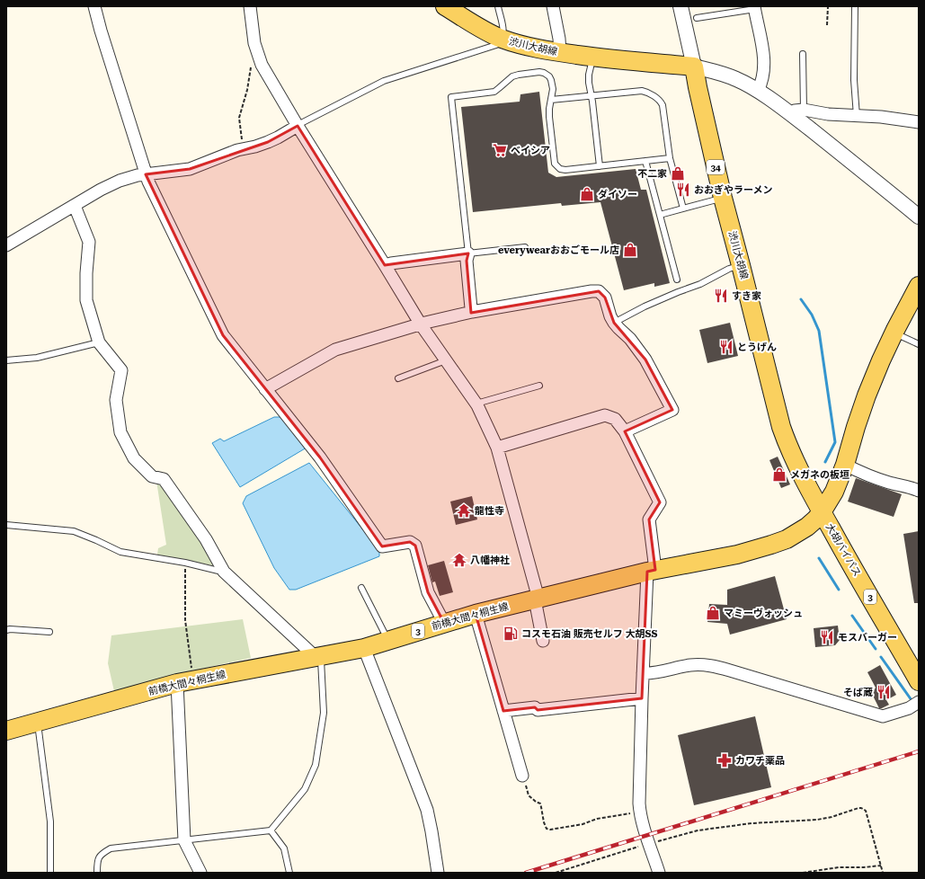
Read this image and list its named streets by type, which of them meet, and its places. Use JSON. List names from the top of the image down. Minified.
{"streets":{"main road":["渋川大胡線","34","大胡バイパス","3","前橋大間々桐生線"]},"crossings":[["渋川大胡線","大胡バイパス"],["渋川大胡線","前橋大間々桐生線"],["大胡バイパス","前橋大間々桐生線"]],"places":{"supermarket":["ベイシア"],"shop":["不二家","ダイソー","everywearおおごモール店","メガネの板垣","マミーヴォッシュ"],"restaurant":["おおぎやラーメン","すき家","とうげん","モスバーガー","そば蔵"],"temple":["龍性寺","八幡神社"],"fuel station":["コスモ石油 販売セルフ 大胡SS"],"pharmacy":["カワチ薬品"]}}
